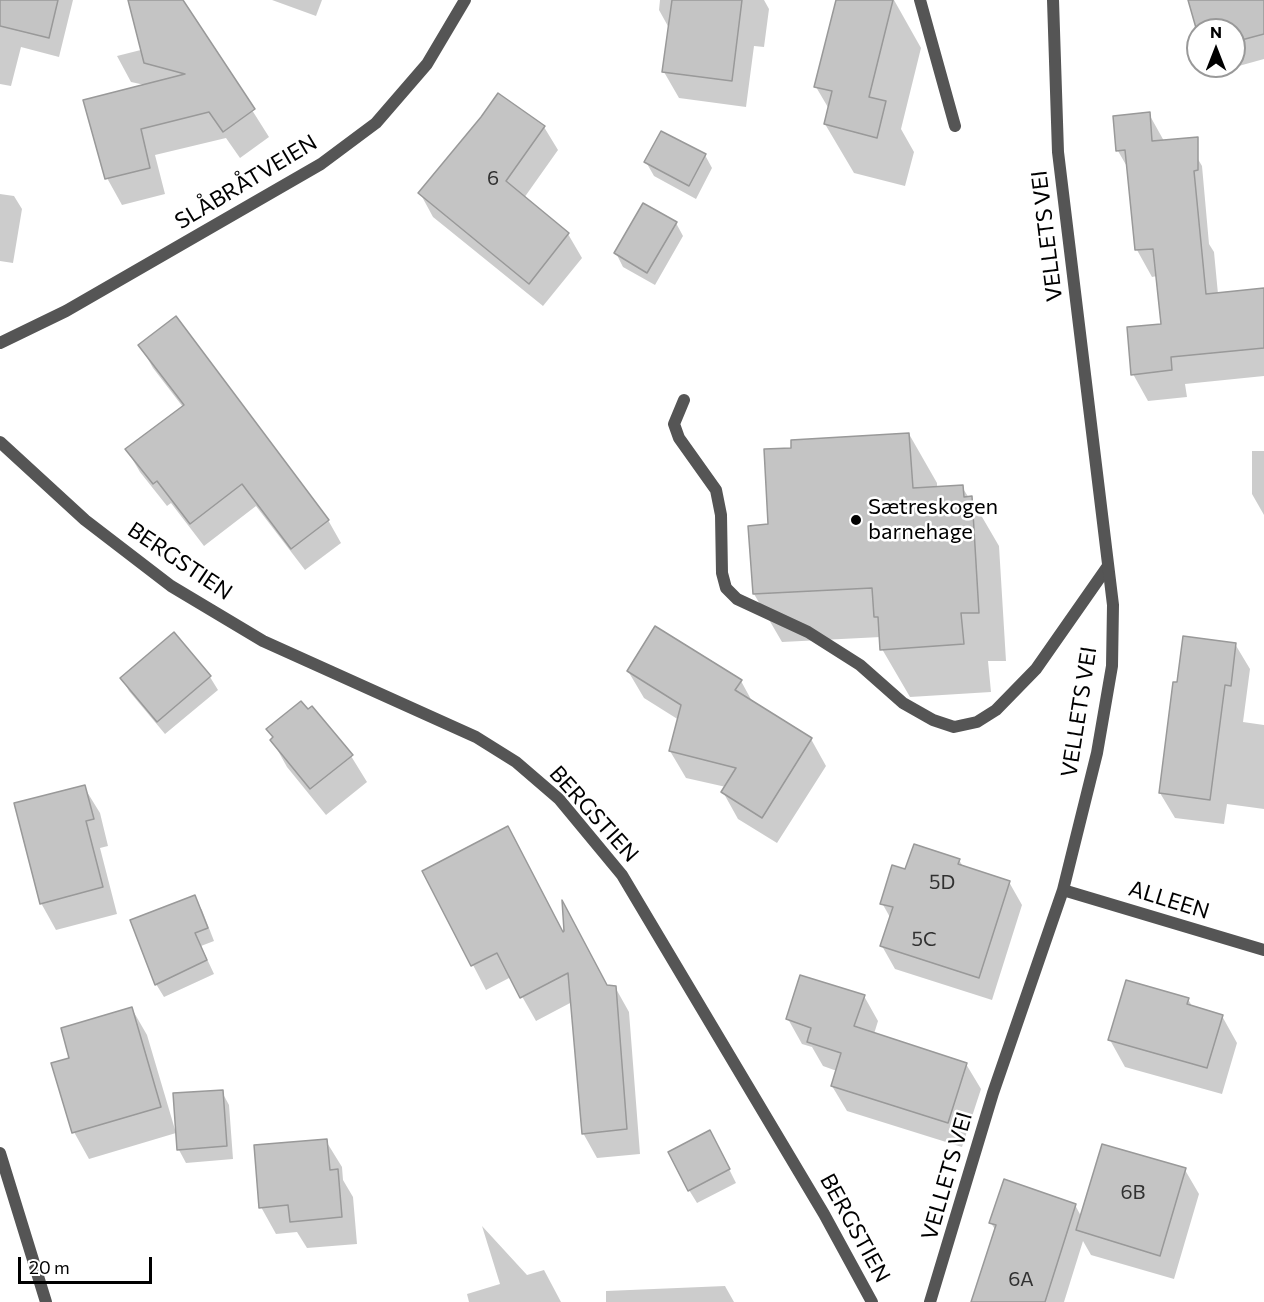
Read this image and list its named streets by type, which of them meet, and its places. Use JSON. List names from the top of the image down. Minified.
{"streets":{"street":["SLÅBRÅTVEIEN","VELLETS VEI","BERGSTIEN","ALLEEN"]},"crossings":[["VELLETS VEI","ALLEEN"]],"places":["Sætreskogen barnehage"],"house_numbers":["6","5D","5C","6B","6A"],"scale_bar":"20 m","north":"top"}
